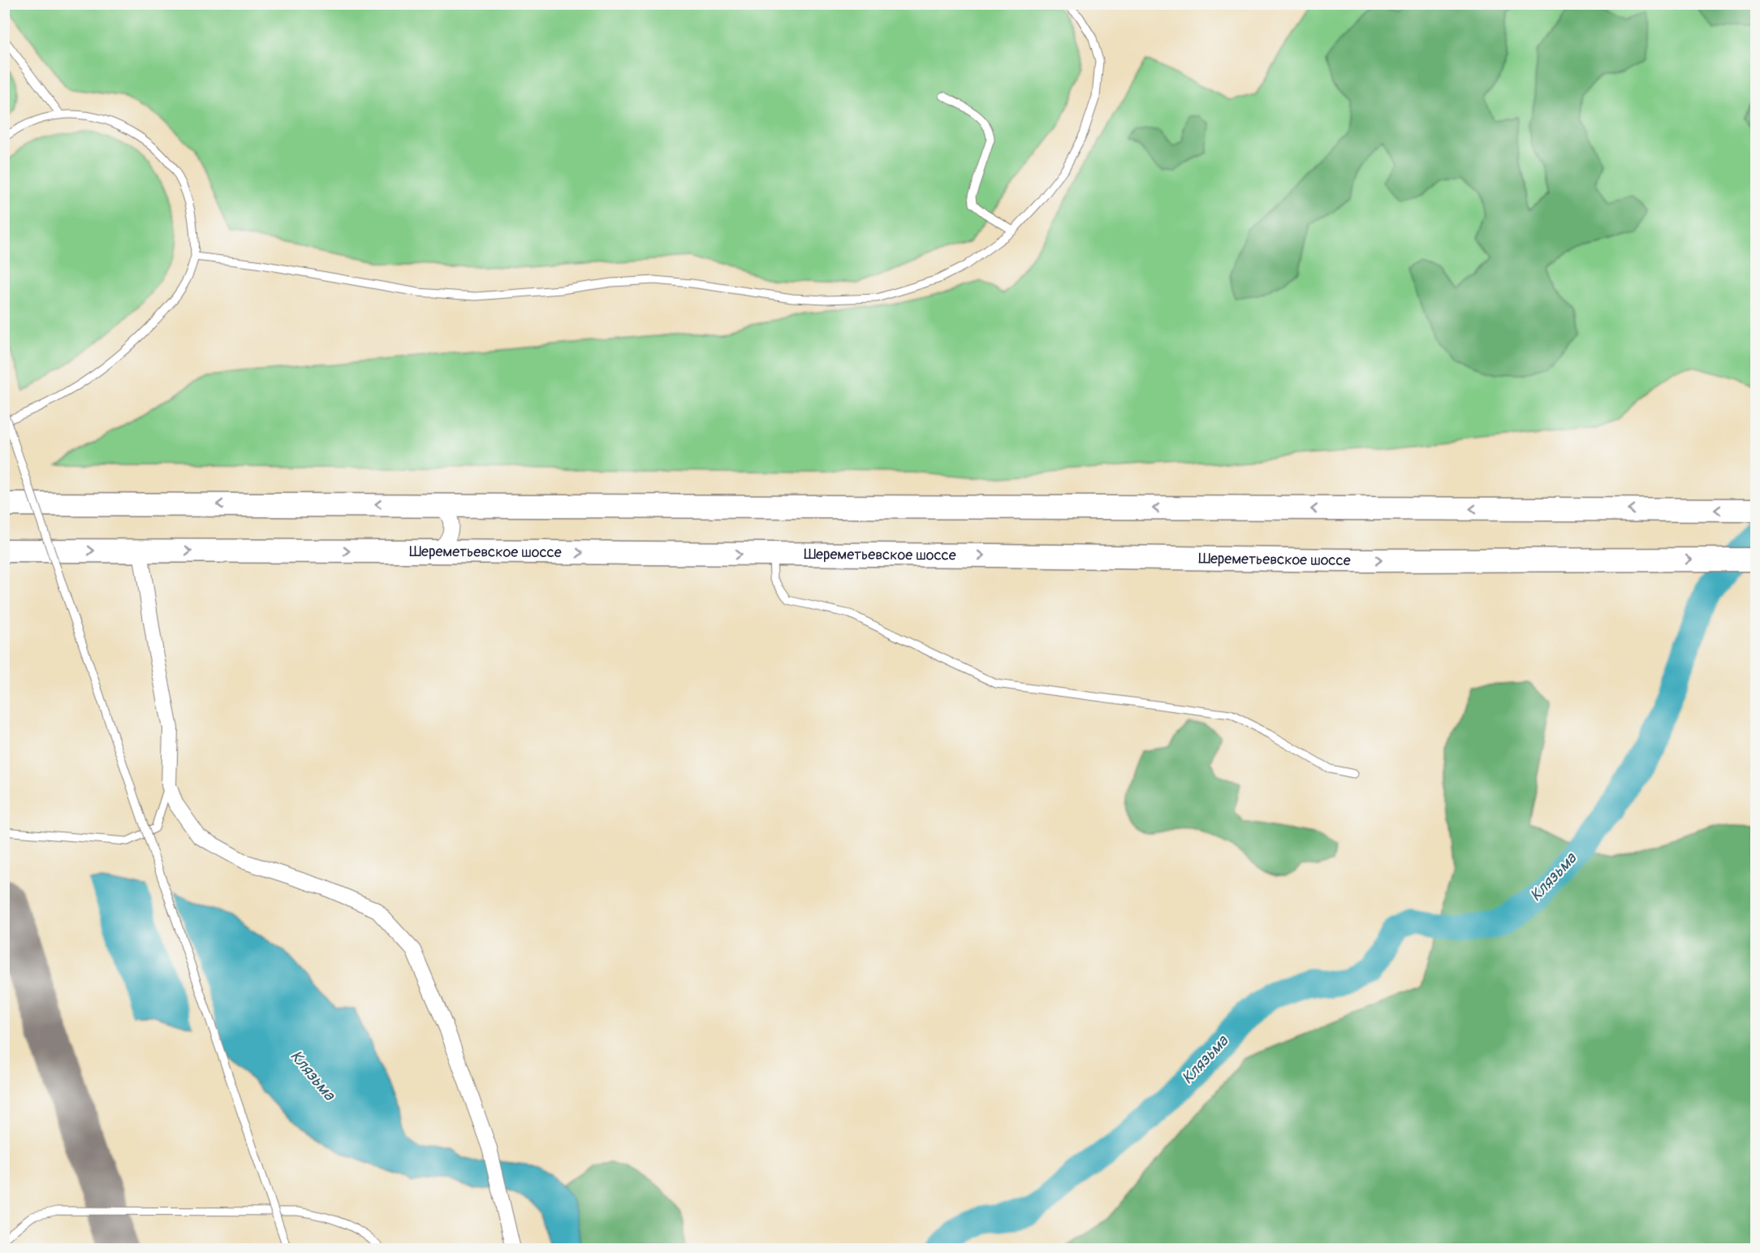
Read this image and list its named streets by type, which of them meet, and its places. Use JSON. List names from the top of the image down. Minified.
{"streets":{"main road":["Шереметьевское шоссе"]},"water":["Клязьма"]}
